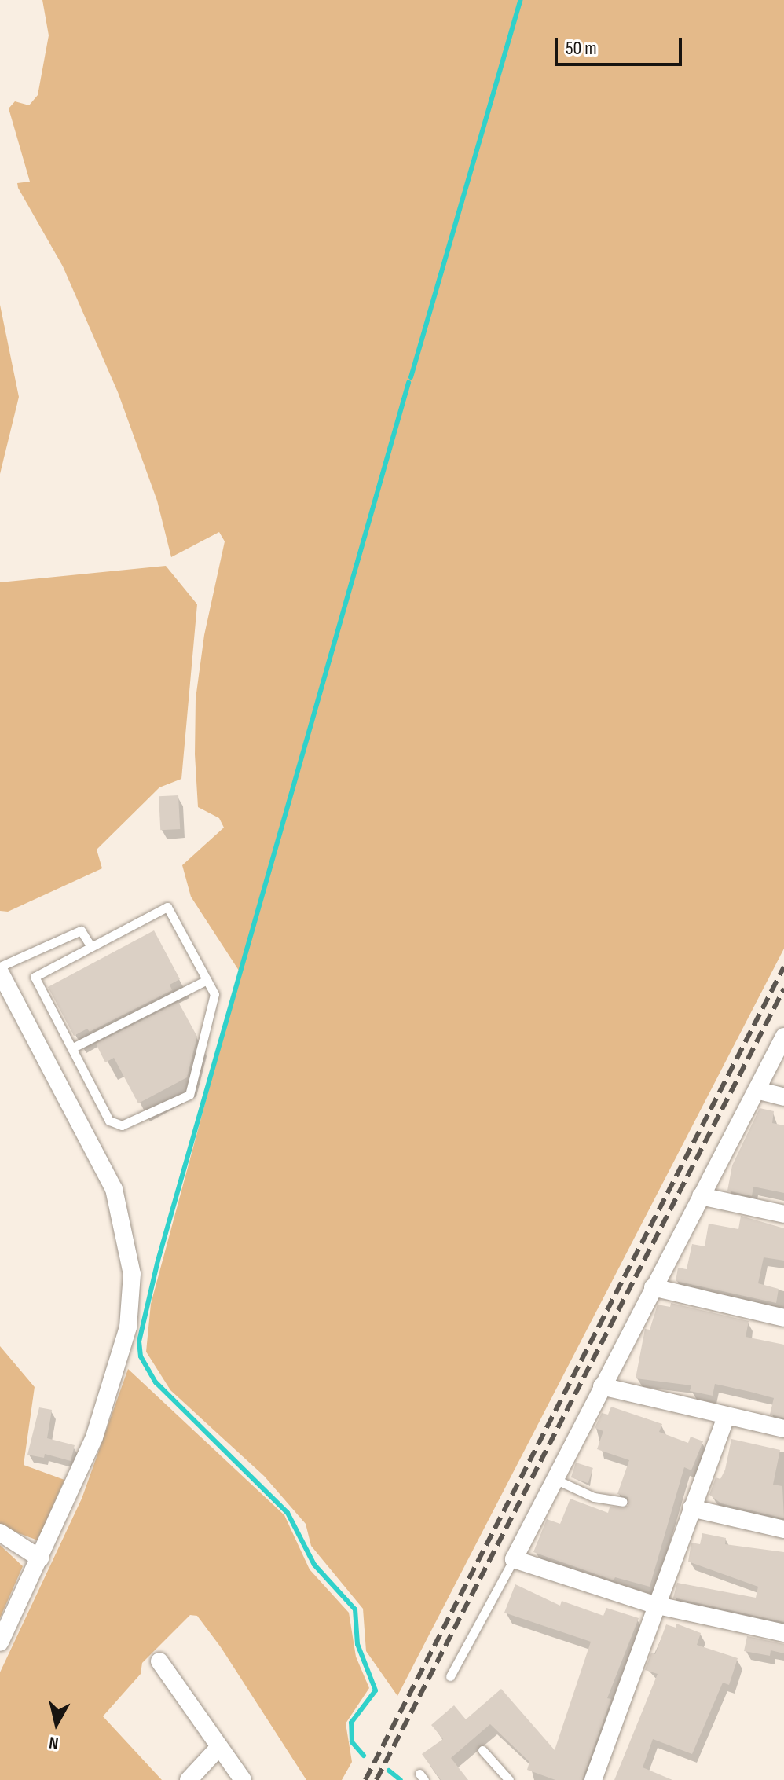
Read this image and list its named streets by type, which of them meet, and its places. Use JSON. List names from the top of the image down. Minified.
{"scale_bar":"50 m","north":"bottom"}
